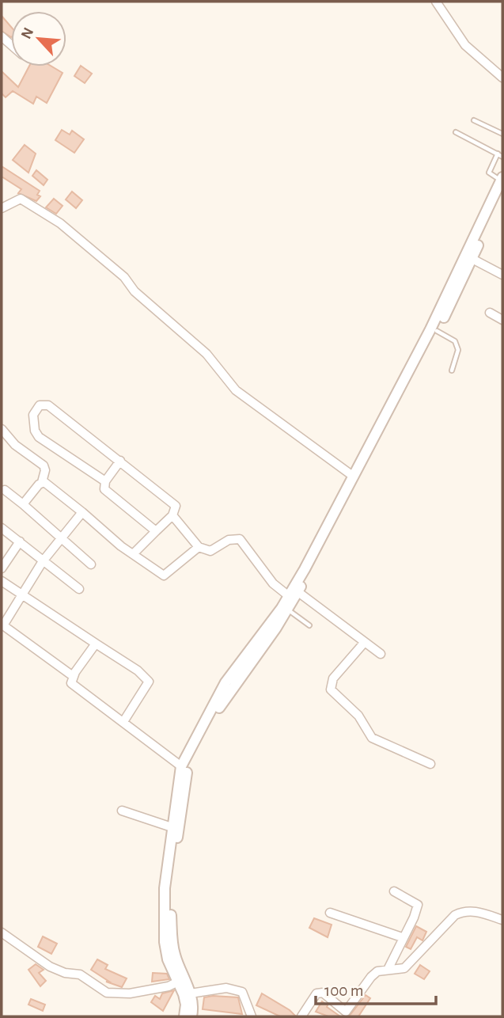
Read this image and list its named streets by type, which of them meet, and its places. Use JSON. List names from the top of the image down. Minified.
{"scale_bar":"100 m","north":"top left"}
